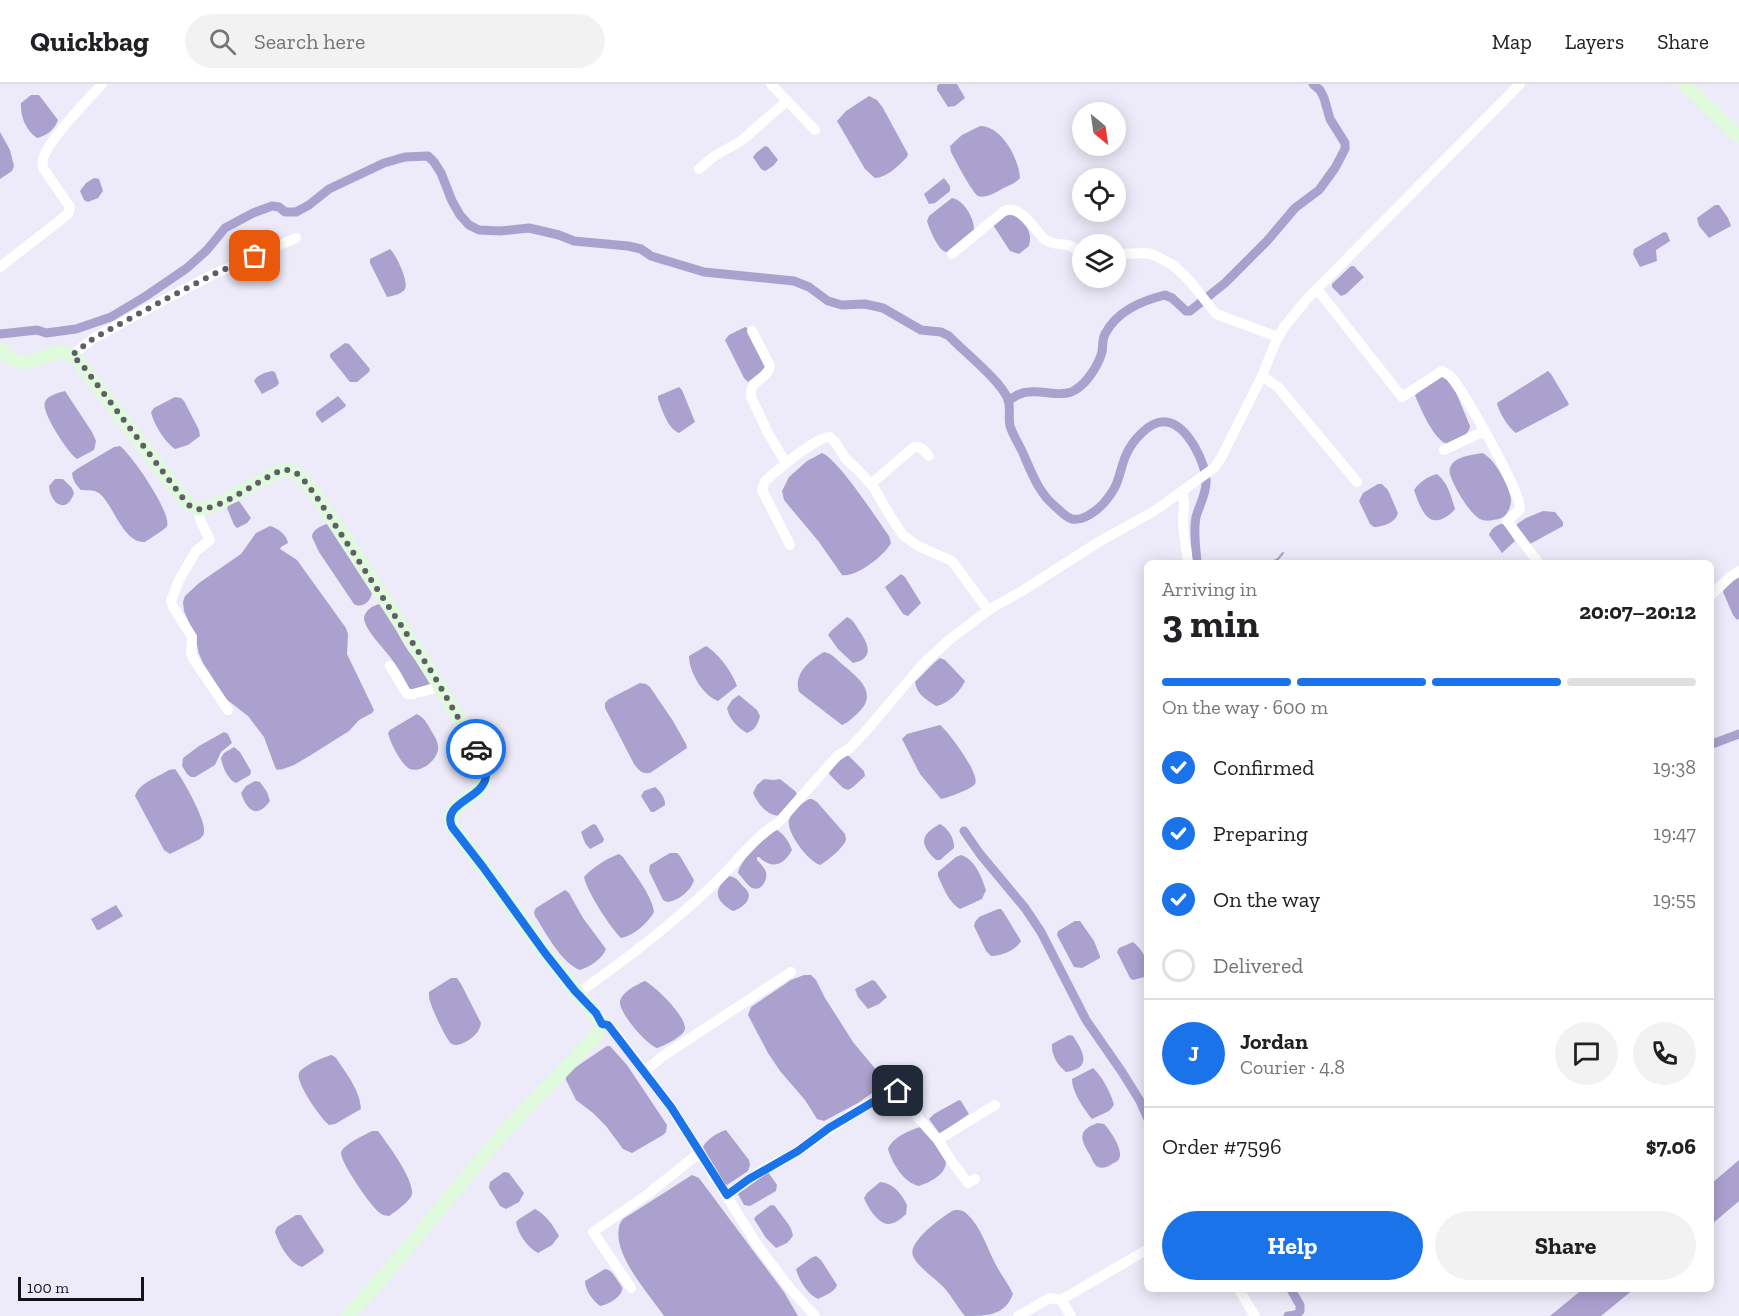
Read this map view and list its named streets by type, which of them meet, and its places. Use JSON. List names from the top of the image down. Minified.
{"scale_bar":"100 m","north":"bottom right","page":{"header":"Quickbag","search":"Search here","nav":["Map","Layers","Share"],"heading":["3 min","Arriving in","20:07–20:12"],"panel":["Jordan","Courier · 4.8","Order #7596","$7.06"],"bar":"On the way · 600 m","list":[["Confirmed","19:38"],["Preparing","19:47"],["On the way","19:55"],"Delivered"],"round":"J","buttons":["Help","Share"],"scale":"100 m"}}
